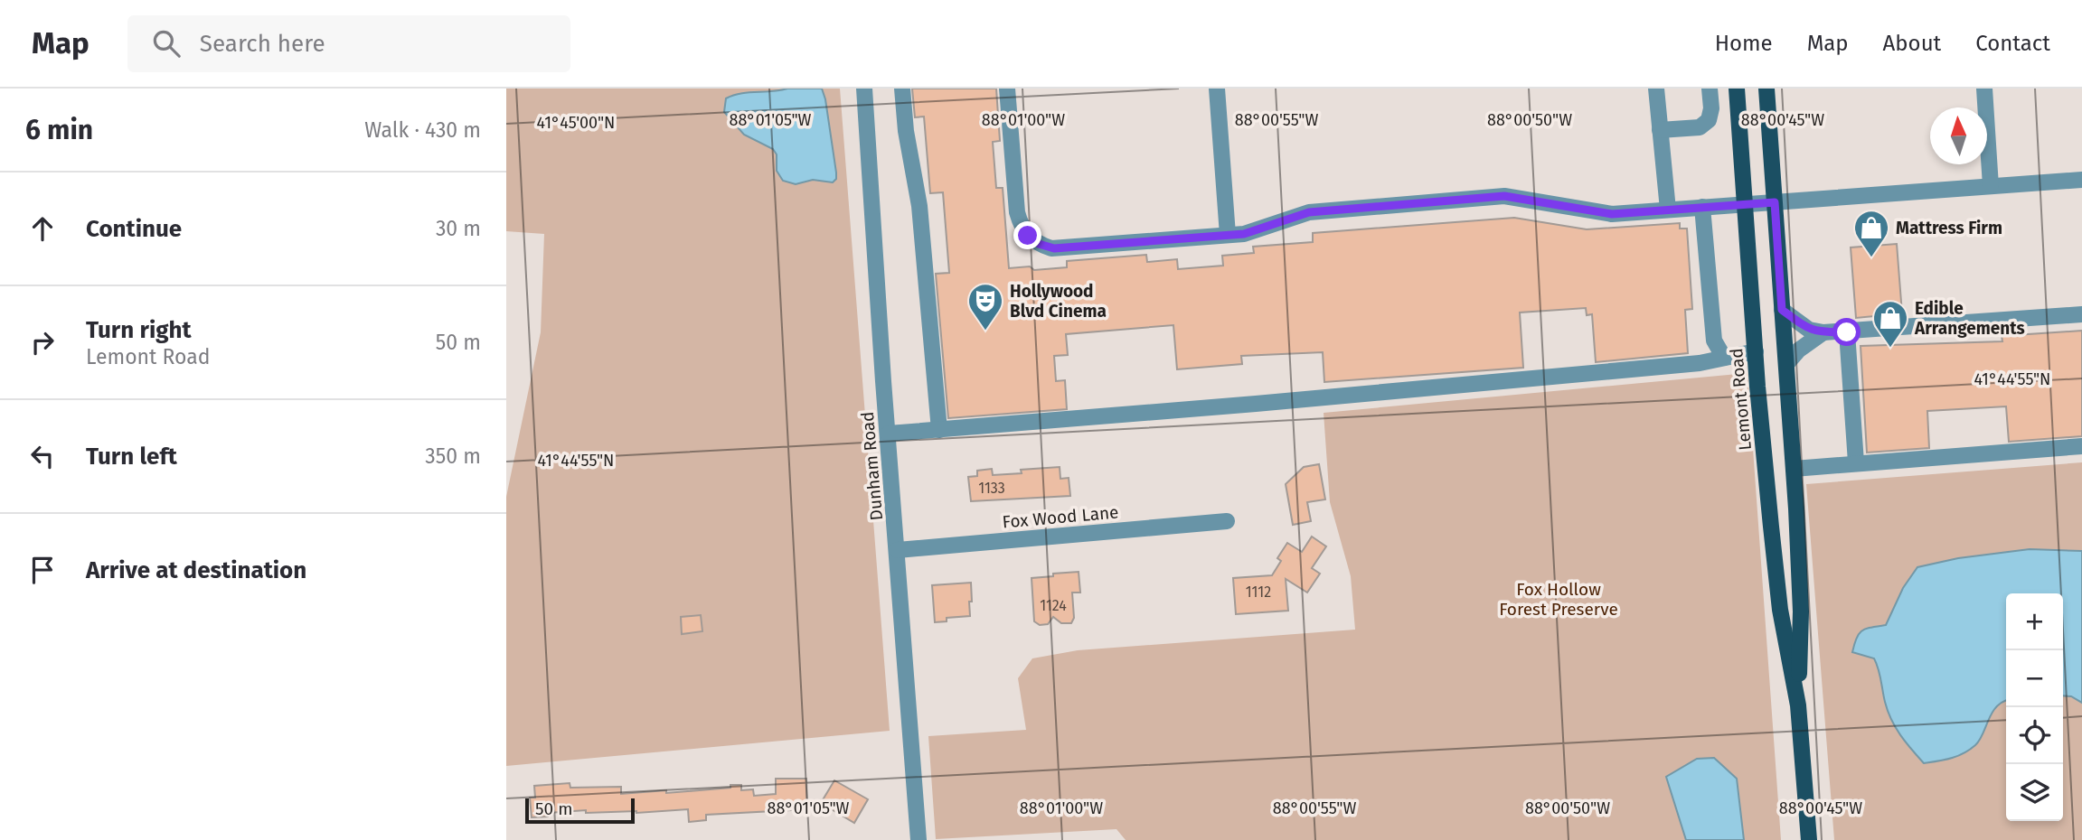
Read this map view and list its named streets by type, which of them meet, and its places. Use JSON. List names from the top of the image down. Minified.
{"streets":{"main road":["Lemont Road"],"street":["Dunham Road","Fox Wood Lane"]},"crossings":[["Dunham Road","Fox Wood Lane"]],"parks":["Fox Hollow Forest Preserve"],"places":{"shop":["Mattress Firm","Edible Arrangements"],"theatre":["Hollywood Blvd Cinema"]},"house_numbers":["1133","1112","1124"],"scale_bar":"50 m","north":"top","page":{"header":"Map","search":"Search here","nav":["Home","Map","About","Contact"],"heading":["6 min","Walk · 430 m"],"list":[["Continue","30 m"],["Turn right","Lemont Road","50 m"],["Turn left","350 m"],"Arrive at destination"],"map_buttons":["+","−"],"scale":"50 m"},"coordinates":["88°01'05\"W","88°01'00\"W","88°00'55\"W","88°00'50\"W","88°00'45\"W","41°45'00\"N","41°44'55\"N"]}
